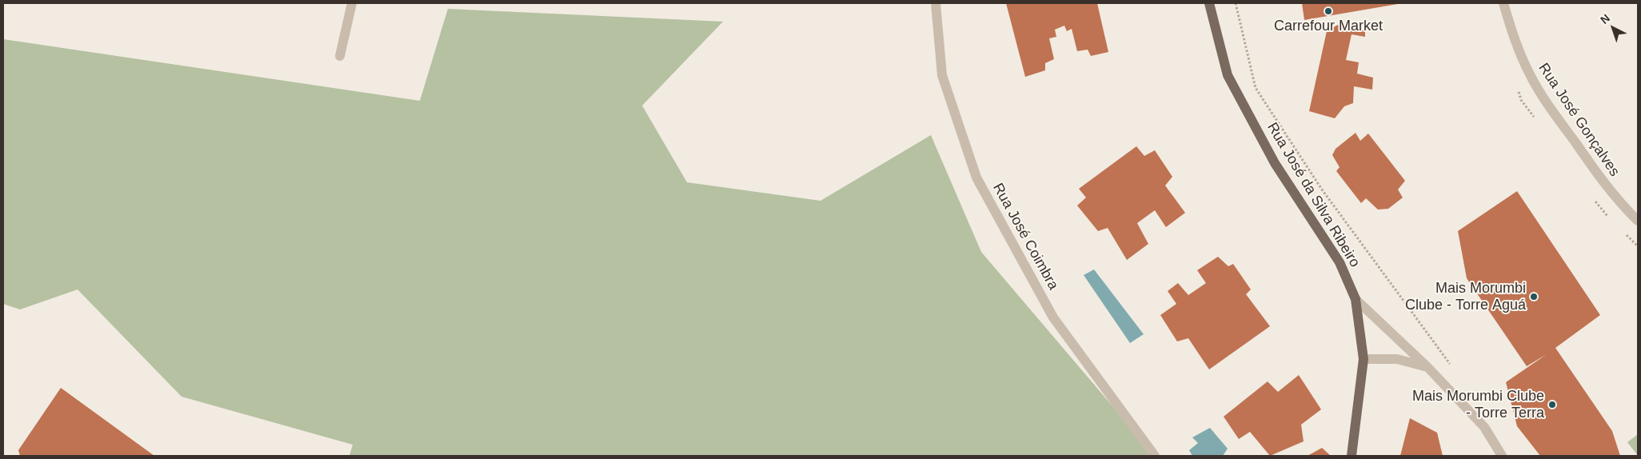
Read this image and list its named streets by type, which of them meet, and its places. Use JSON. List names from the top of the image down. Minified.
{"streets":{"main road":["Rua José da Silva Ribeiro"],"street":["Rua José Gonçalves","Rua José Coimbra"]},"places":["Carrefour Market","Mais Morumbi Clube - Torre Aguá","Mais Morumbi Clube - Torre Terra"],"north":"top left"}
